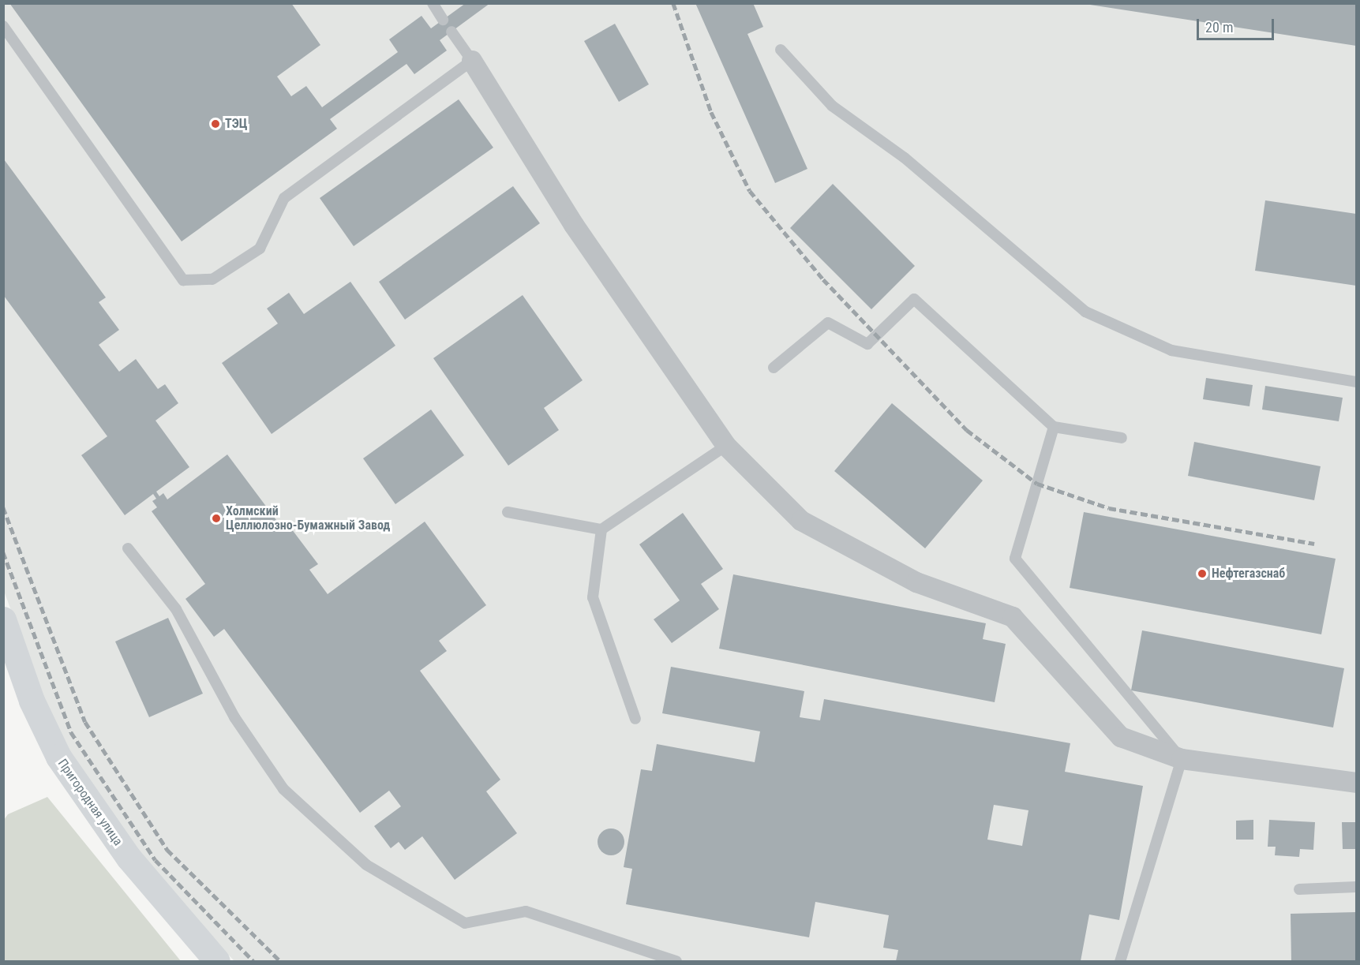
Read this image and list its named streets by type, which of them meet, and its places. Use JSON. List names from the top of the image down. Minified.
{"streets":{"main road":["Пригородная улица"]},"places":["ТЭЦ","Холмский Целлюлозно-Бумажный Завод","Нефтегазснаб"],"scale_bar":"20 m"}
